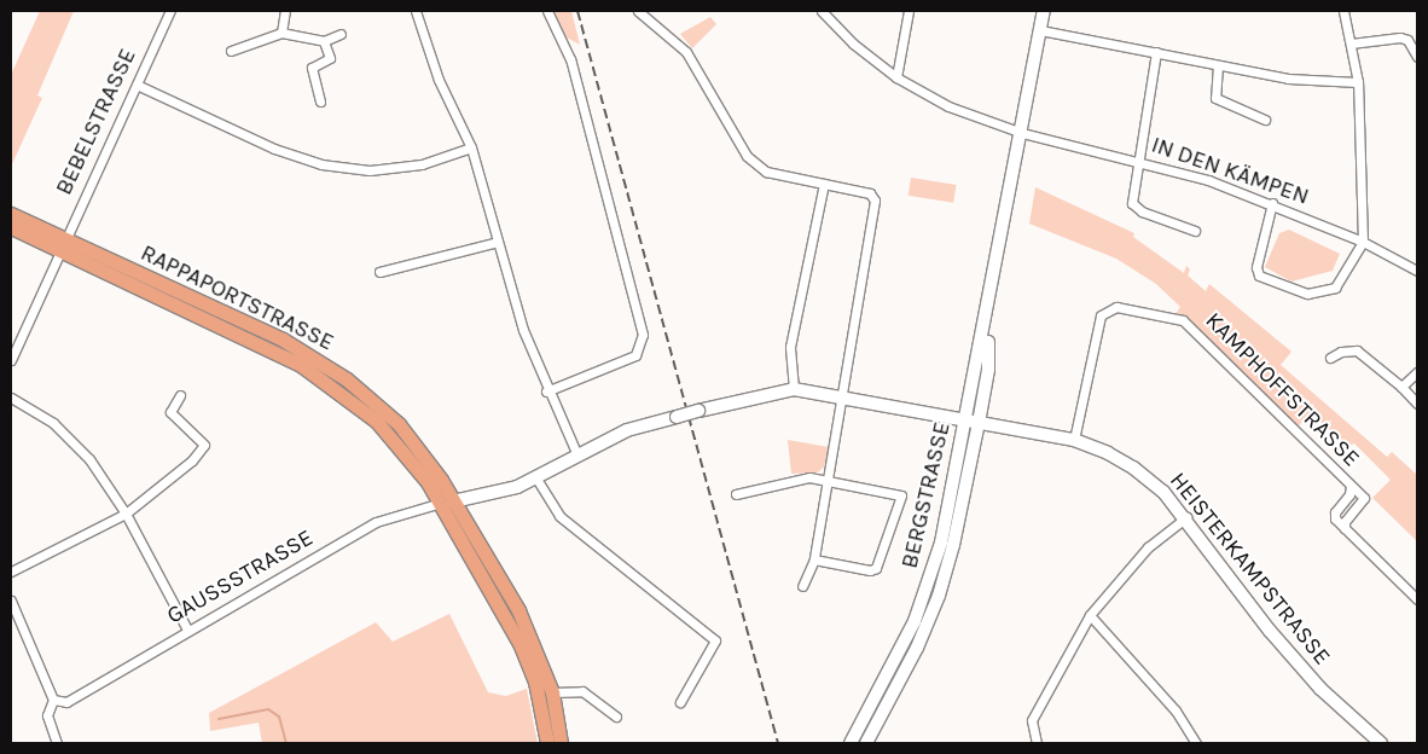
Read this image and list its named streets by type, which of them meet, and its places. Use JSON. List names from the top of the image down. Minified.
{"streets":{"main road":["RAPPAPORTSTRASSE","BERGSTRASSE","HEISTERKAMPSTRASSE"],"street":["BEBELSTRASSE","IN DEN KÄMPEN","KAMPHOFFSTRASSE","GAUSSSTRASSE"]},"crossings":[["BEBELSTRASSE","RAPPAPORTSTRASSE"],["IN DEN KÄMPEN","BERGSTRASSE"],["RAPPAPORTSTRASSE","GAUSSSTRASSE"],["KAMPHOFFSTRASSE","HEISTERKAMPSTRASSE"],["BERGSTRASSE","HEISTERKAMPSTRASSE"]]}
